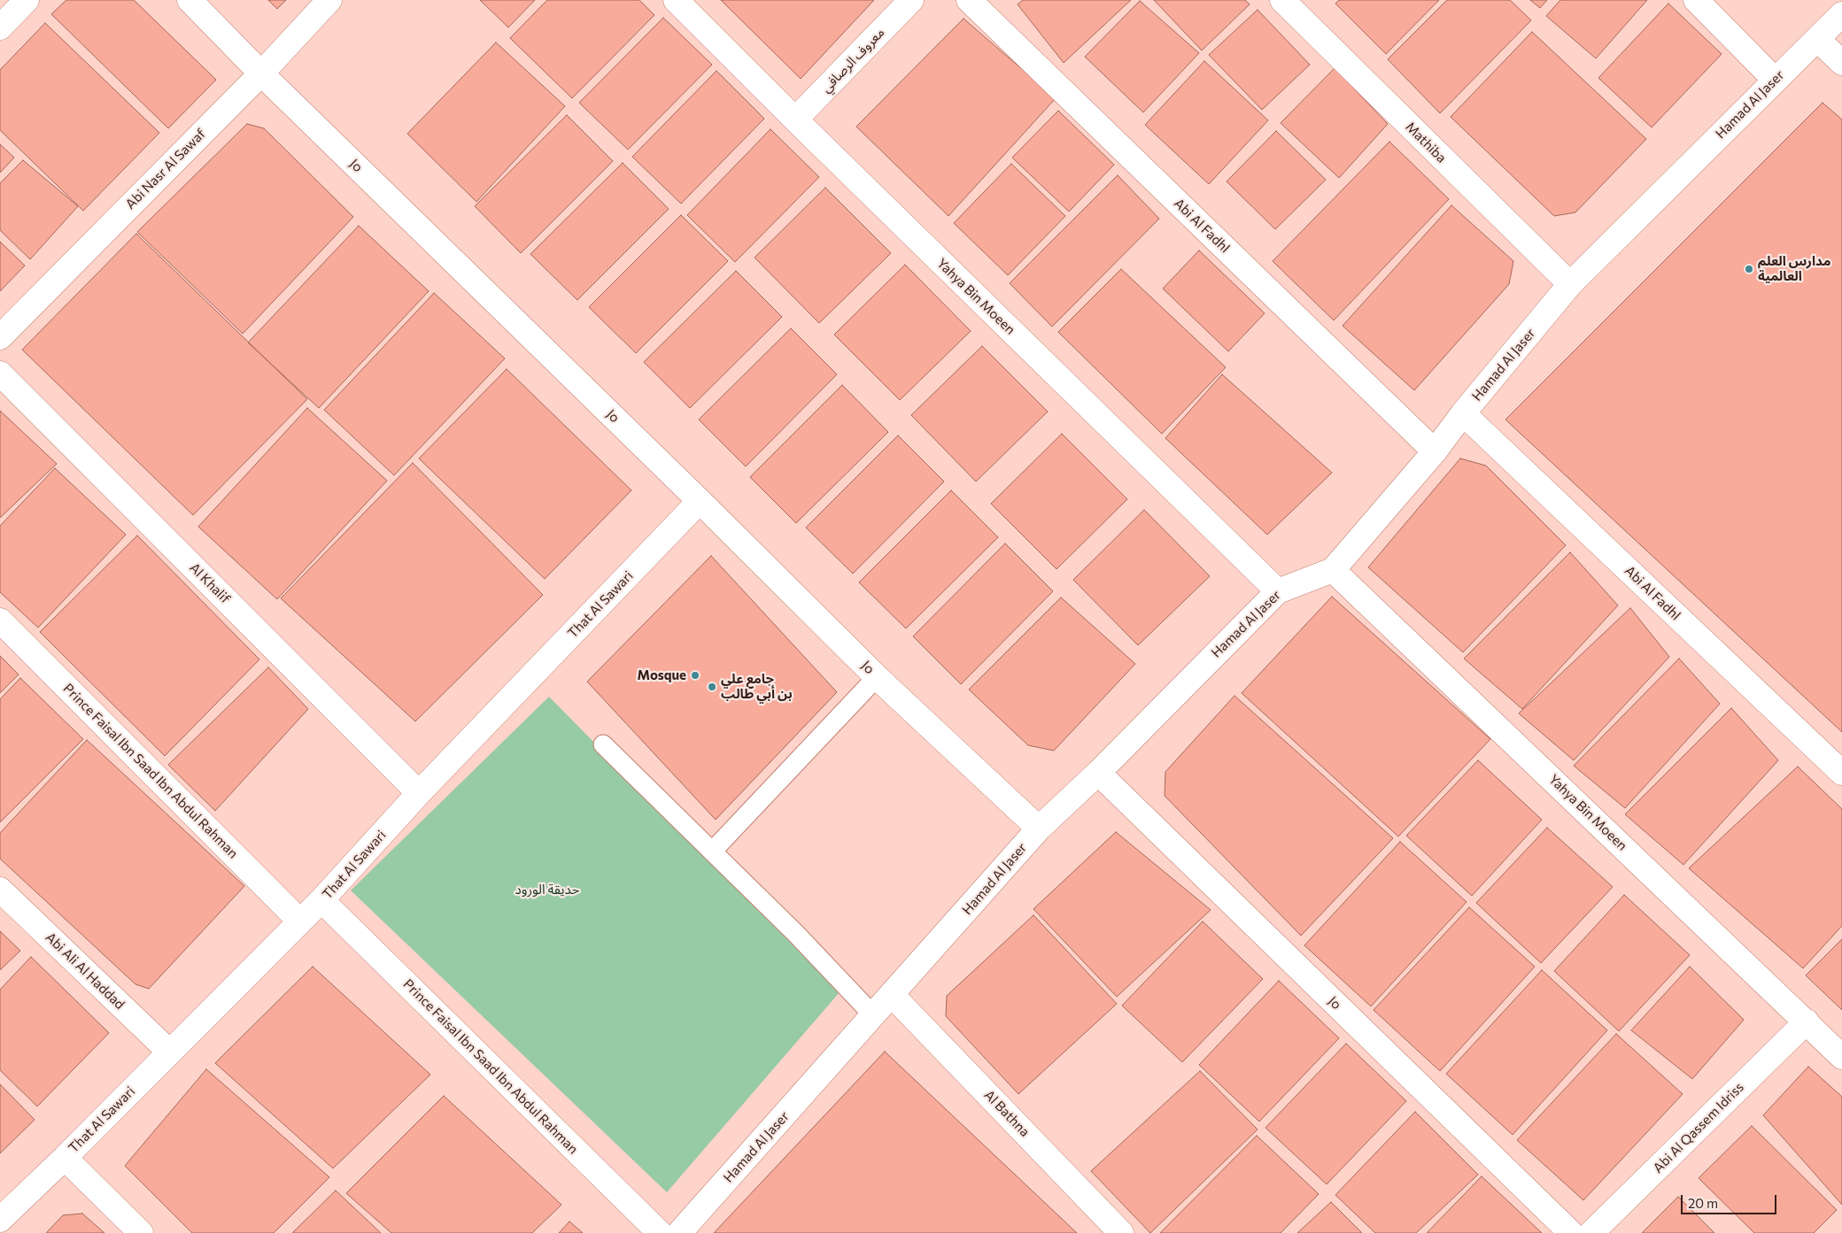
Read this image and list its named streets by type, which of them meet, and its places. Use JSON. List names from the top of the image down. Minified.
{"streets":{"street":["معروف الرصافي","Hamad Al Jaser","Mathiba","Jo","Abi Nasr Al Sawaf","Abi Al Fadhl","Yahya Bin Moeen","Al Khalif","That Al Sawari","Prince Faisal Ibn Saad Ibn Abdul Rahman","Abi Ali Al Haddad","Al Bathna","Abi Al Qassem Idriss"]},"crossings":[["معروف الرصافي","Yahya Bin Moeen"],["Hamad Al Jaser","Mathiba"],["Hamad Al Jaser","Jo"],["Hamad Al Jaser","Abi Al Fadhl"],["Hamad Al Jaser","Yahya Bin Moeen"],["Hamad Al Jaser","Al Bathna"],["Jo","Abi Nasr Al Sawaf"],["Jo","That Al Sawari"],["Yahya Bin Moeen","Abi Al Qassem Idriss"],["Al Khalif","That Al Sawari"],["That Al Sawari","Prince Faisal Ibn Saad Ibn Abdul Rahman"],["That Al Sawari","Abi Ali Al Haddad"]],"parks":["حديقة الورود"],"places":["مدارس العلم العالمية","Mosque","جامع علي بن أبي طالب"],"scale_bar":"20 m"}
